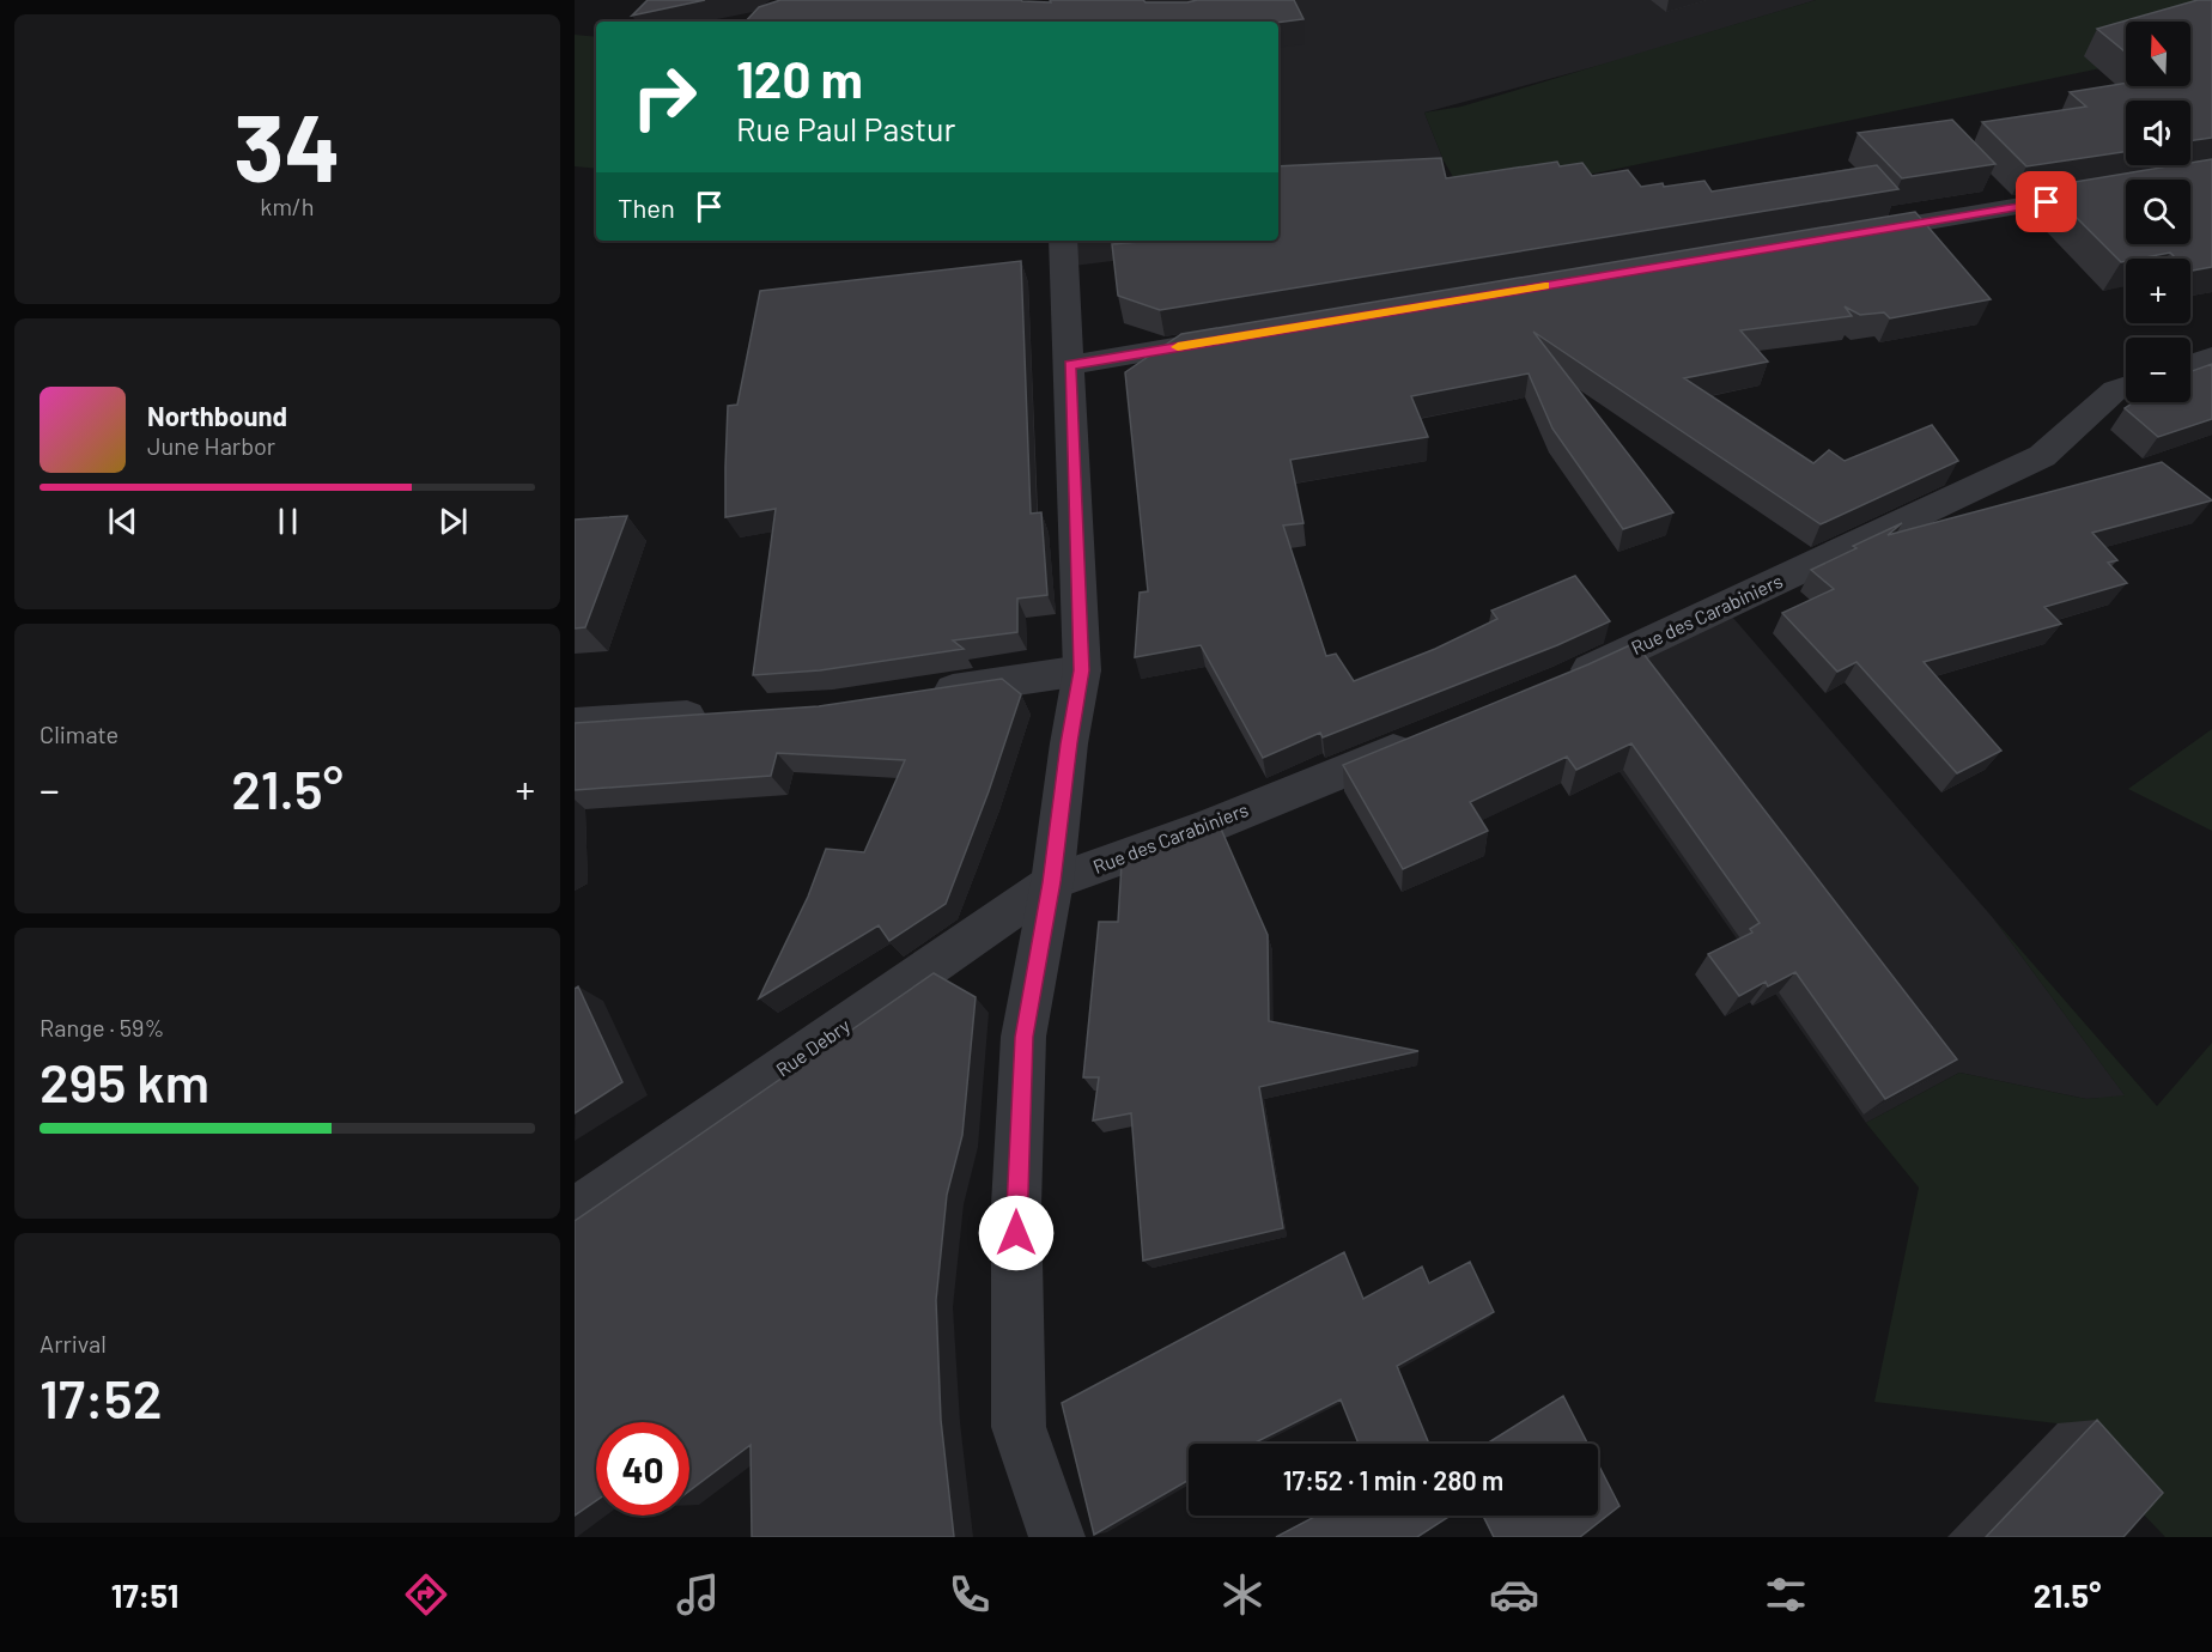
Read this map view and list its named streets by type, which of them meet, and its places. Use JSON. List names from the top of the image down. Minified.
{"streets":{"street":["Rue des Carabiniers","Rue Debry"]},"crossings":[["Rue des Carabiniers","Rue Debry"]],"north":"top","page":{"tile":[["34","km/h"],"Climate",["Range · 59%","295 km"],["Arrival","17:52"]],"map_buttons":["+","−"],"turn":["120 m","Rue Paul Pastur"],"then":"Then","song":["Northbound","June Harbor"],"heat":["−","21.5°","+"],"limit":"40","trip":"17:52 · 1 min · 280 m","tabs":["17:51","21.5°"]}}
